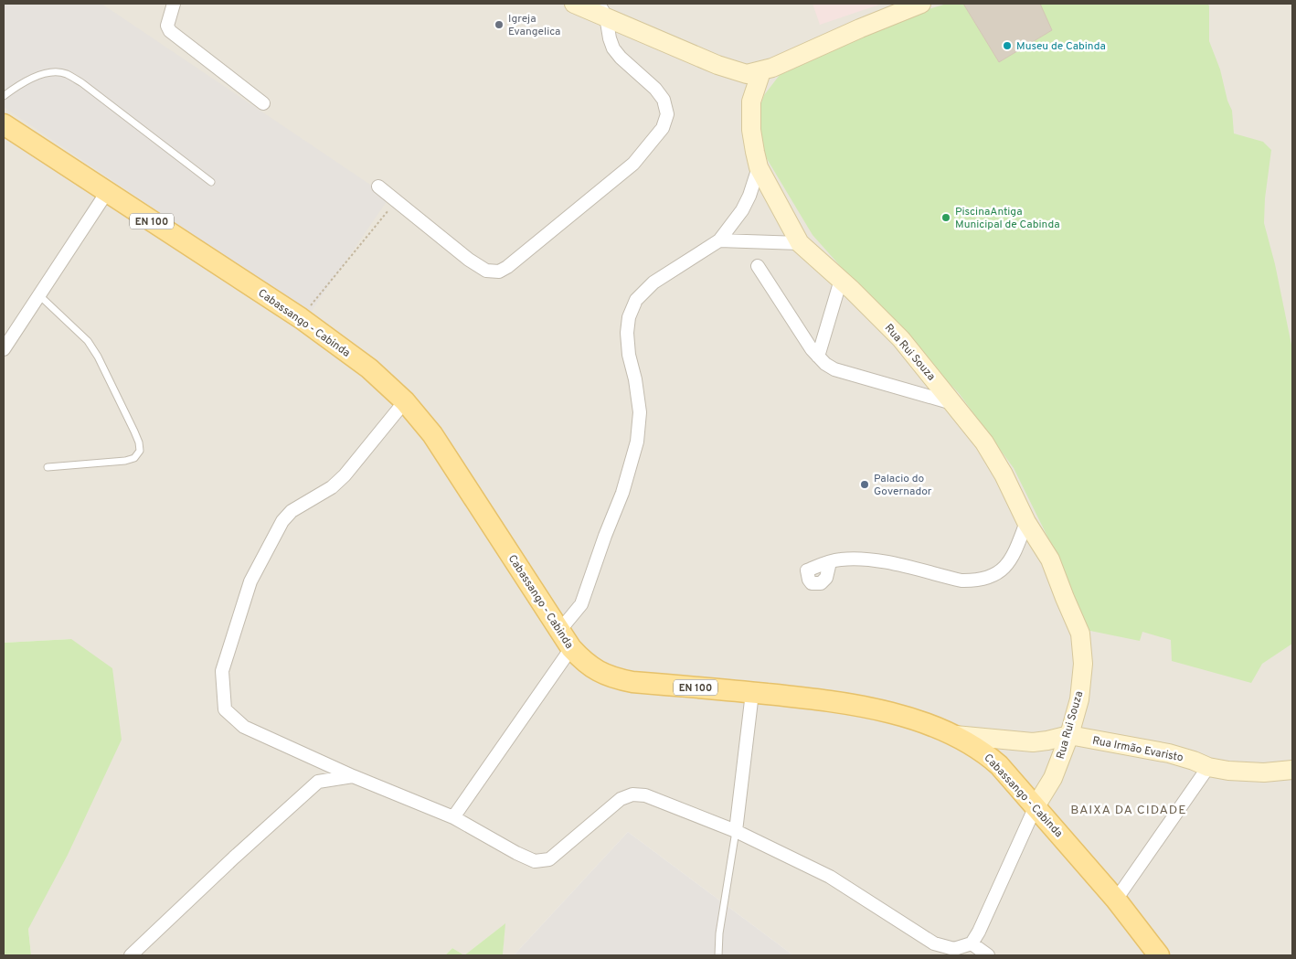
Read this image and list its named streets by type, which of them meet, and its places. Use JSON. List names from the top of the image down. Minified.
{"streets":{"main road":["EN 100","Cabassango - Cabinda"],"street":["Rua Rui Souza","Rua Irmão Evaristo"]},"crossings":[["Cabassango - Cabinda","Rua Rui Souza"],["Cabassango - Cabinda","Rua Irmão Evaristo"],["Rua Rui Souza","Rua Irmão Evaristo"]],"districts":["BAIXA DA CIDADE"],"places":["Igreja Evangelica","Museu de Cabinda","PiscinaAntiga Municipal de Cabinda","Palacio do Governador"]}
